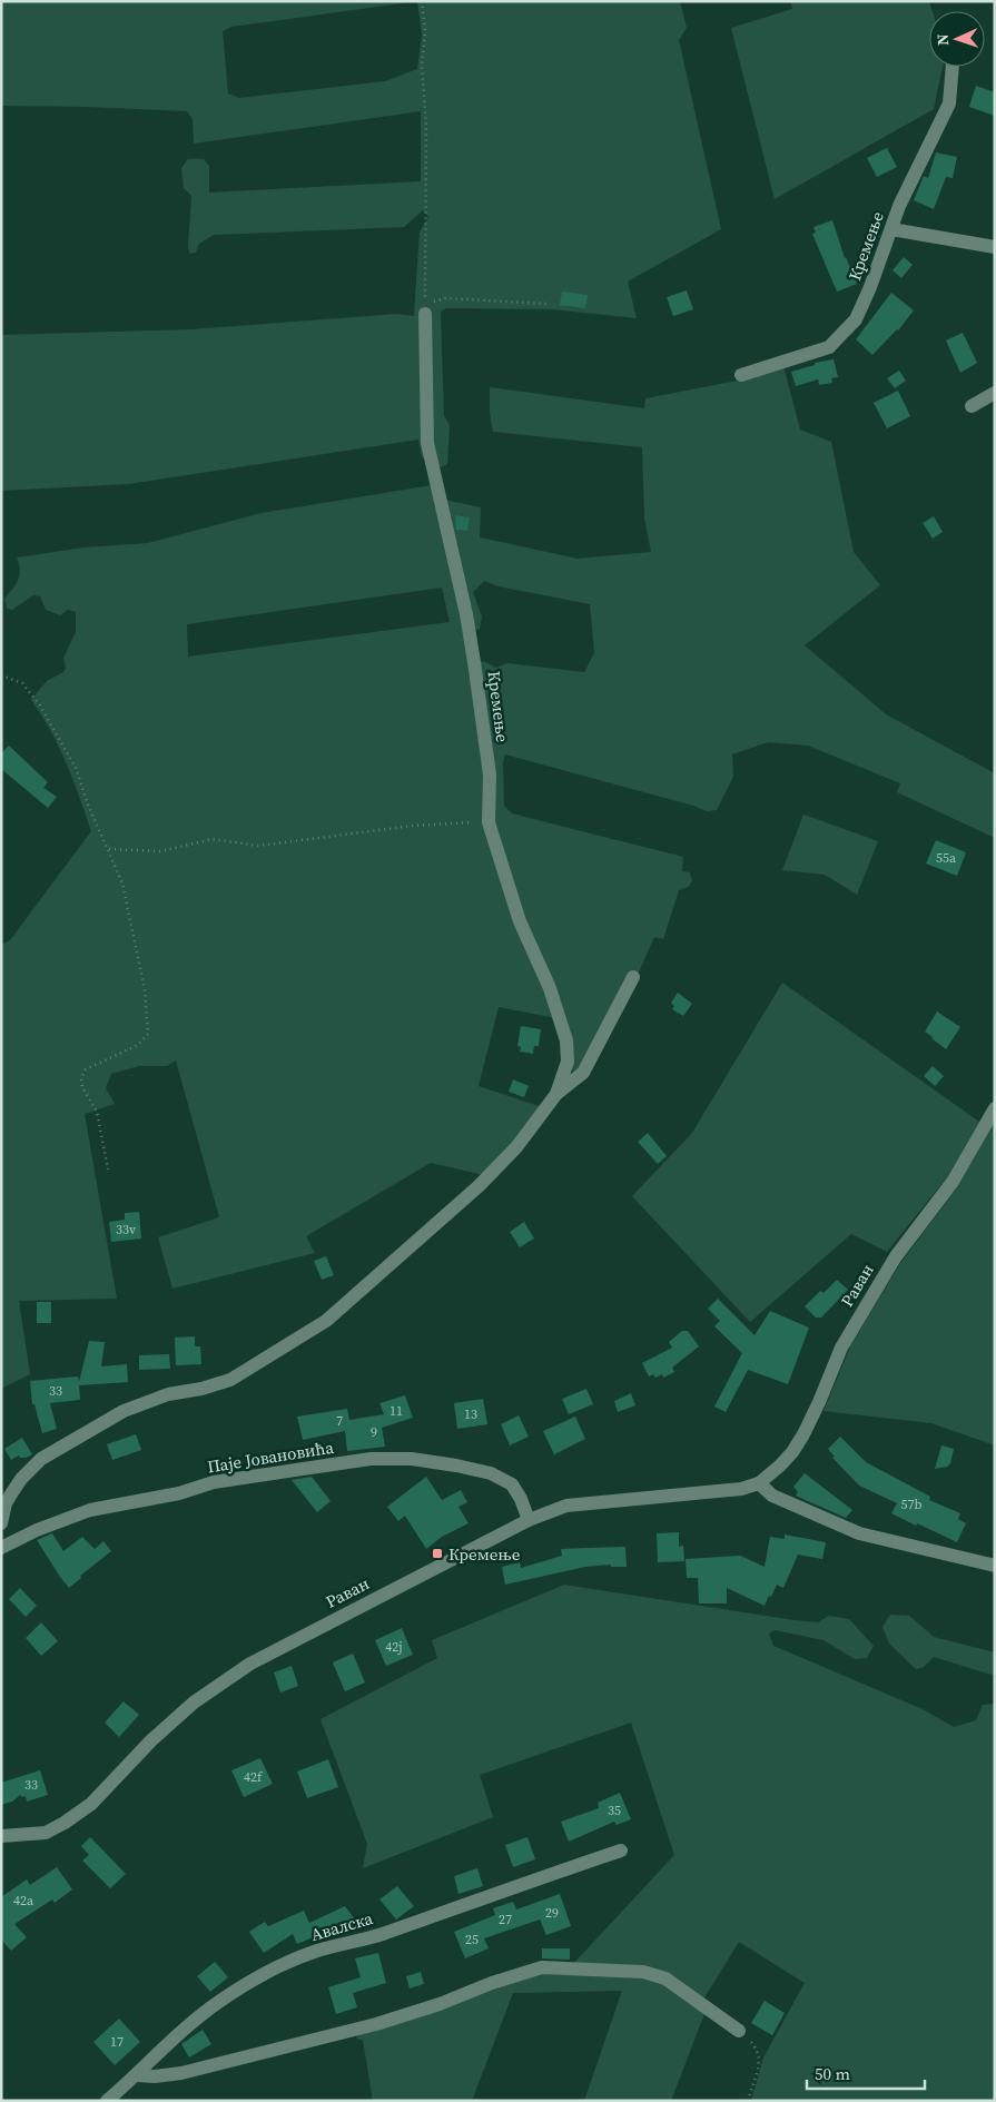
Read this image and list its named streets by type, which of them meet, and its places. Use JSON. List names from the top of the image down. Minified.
{"streets":{"street":["Кремење","Раван","Паје Јовановића","Авалска"]},"crossings":[["Раван","Паје Јовановића"]],"places":{"transit":["Кремење"]},"house_numbers":["55a","33v","33","11","13","7","9","57b","42j","42f","33","35","42a","29","27","25","17"],"scale_bar":"50 m","north":"left"}
